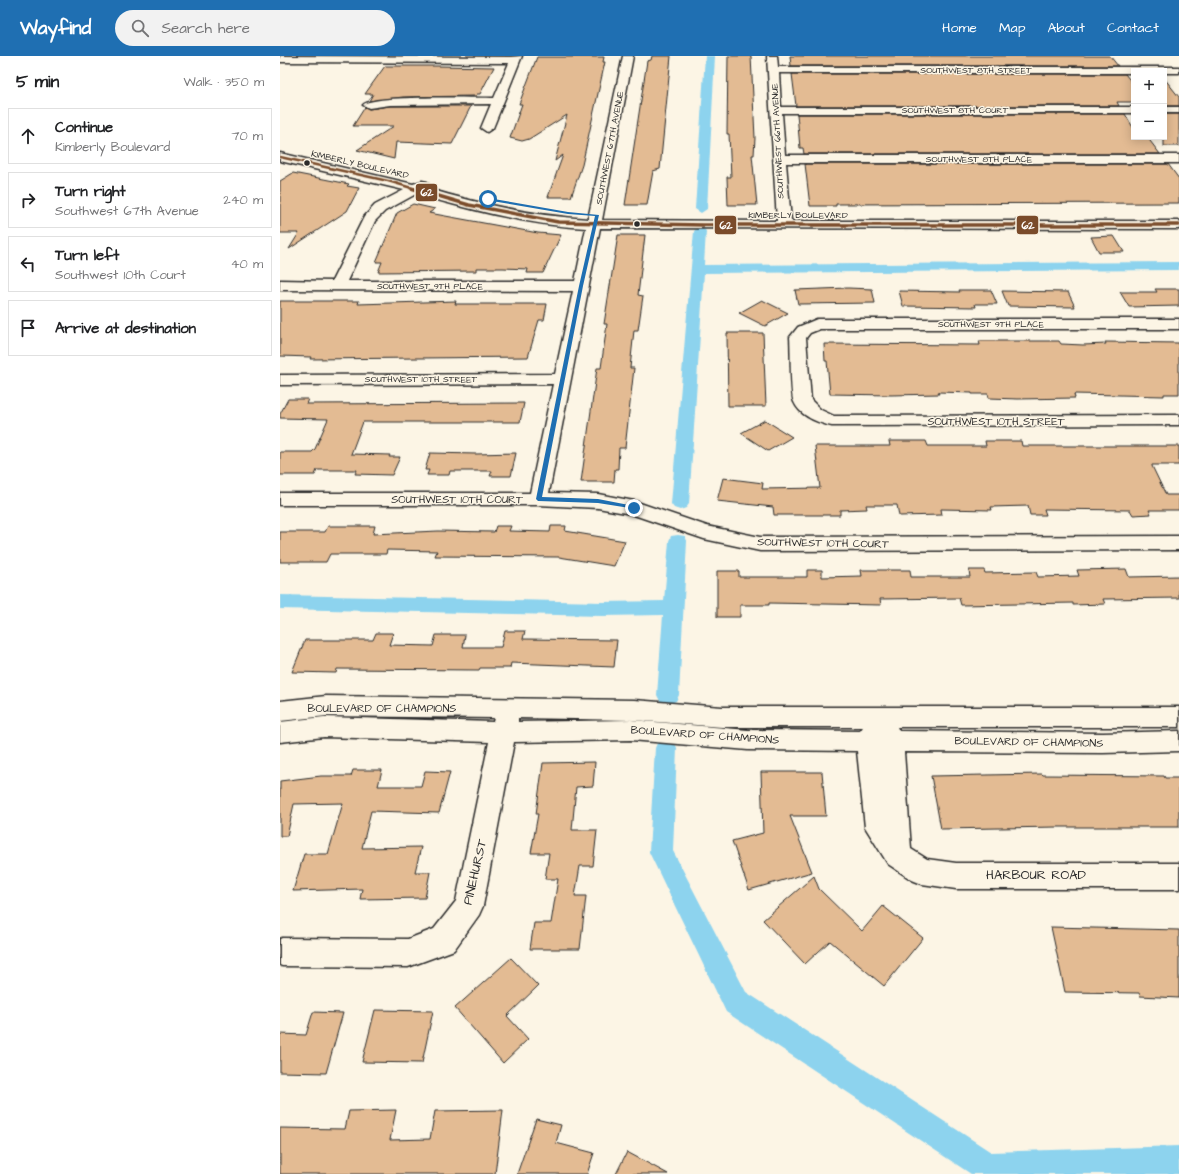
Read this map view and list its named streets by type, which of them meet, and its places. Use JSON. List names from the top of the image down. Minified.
{"streets":{"street":["SOUTHWEST 8TH STREET","SOUTHWEST 8TH COURT","SOUTHWEST 66TH AVENUE","SOUTHWEST 67TH AVENUE","SOUTHWEST 8TH PLACE","KIMBERLY BOULEVARD","SOUTHWEST 9TH PLACE","SOUTHWEST 10TH STREET","SOUTHWEST 10TH COURT","BOULEVARD OF CHAMPIONS","PINEHURST","HARBOUR ROAD"]},"crossings":[["SOUTHWEST 8TH STREET","SOUTHWEST 66TH AVENUE"],["SOUTHWEST 8TH COURT","SOUTHWEST 66TH AVENUE"],["SOUTHWEST 66TH AVENUE","SOUTHWEST 8TH PLACE"],["SOUTHWEST 66TH AVENUE","KIMBERLY BOULEVARD"],["SOUTHWEST 67TH AVENUE","KIMBERLY BOULEVARD"],["SOUTHWEST 67TH AVENUE","SOUTHWEST 9TH PLACE"],["SOUTHWEST 67TH AVENUE","SOUTHWEST 10TH STREET"],["SOUTHWEST 67TH AVENUE","SOUTHWEST 10TH COURT"],["SOUTHWEST 9TH PLACE","SOUTHWEST 10TH STREET"],["BOULEVARD OF CHAMPIONS","PINEHURST"],["BOULEVARD OF CHAMPIONS","HARBOUR ROAD"]],"lines":["transit line 62"],"page":{"header":"Wayfind","search":"Search here","nav":["Home","Map","About","Contact"],"heading":["5 min","Walk · 350 m"],"map_buttons":["+","−"],"list":[["Continue","Kimberly Boulevard","70 m"],["Turn right","Southwest 67th Avenue","240 m"],["Turn left","Southwest 10th Court","40 m"],"Arrive at destination"]}}
